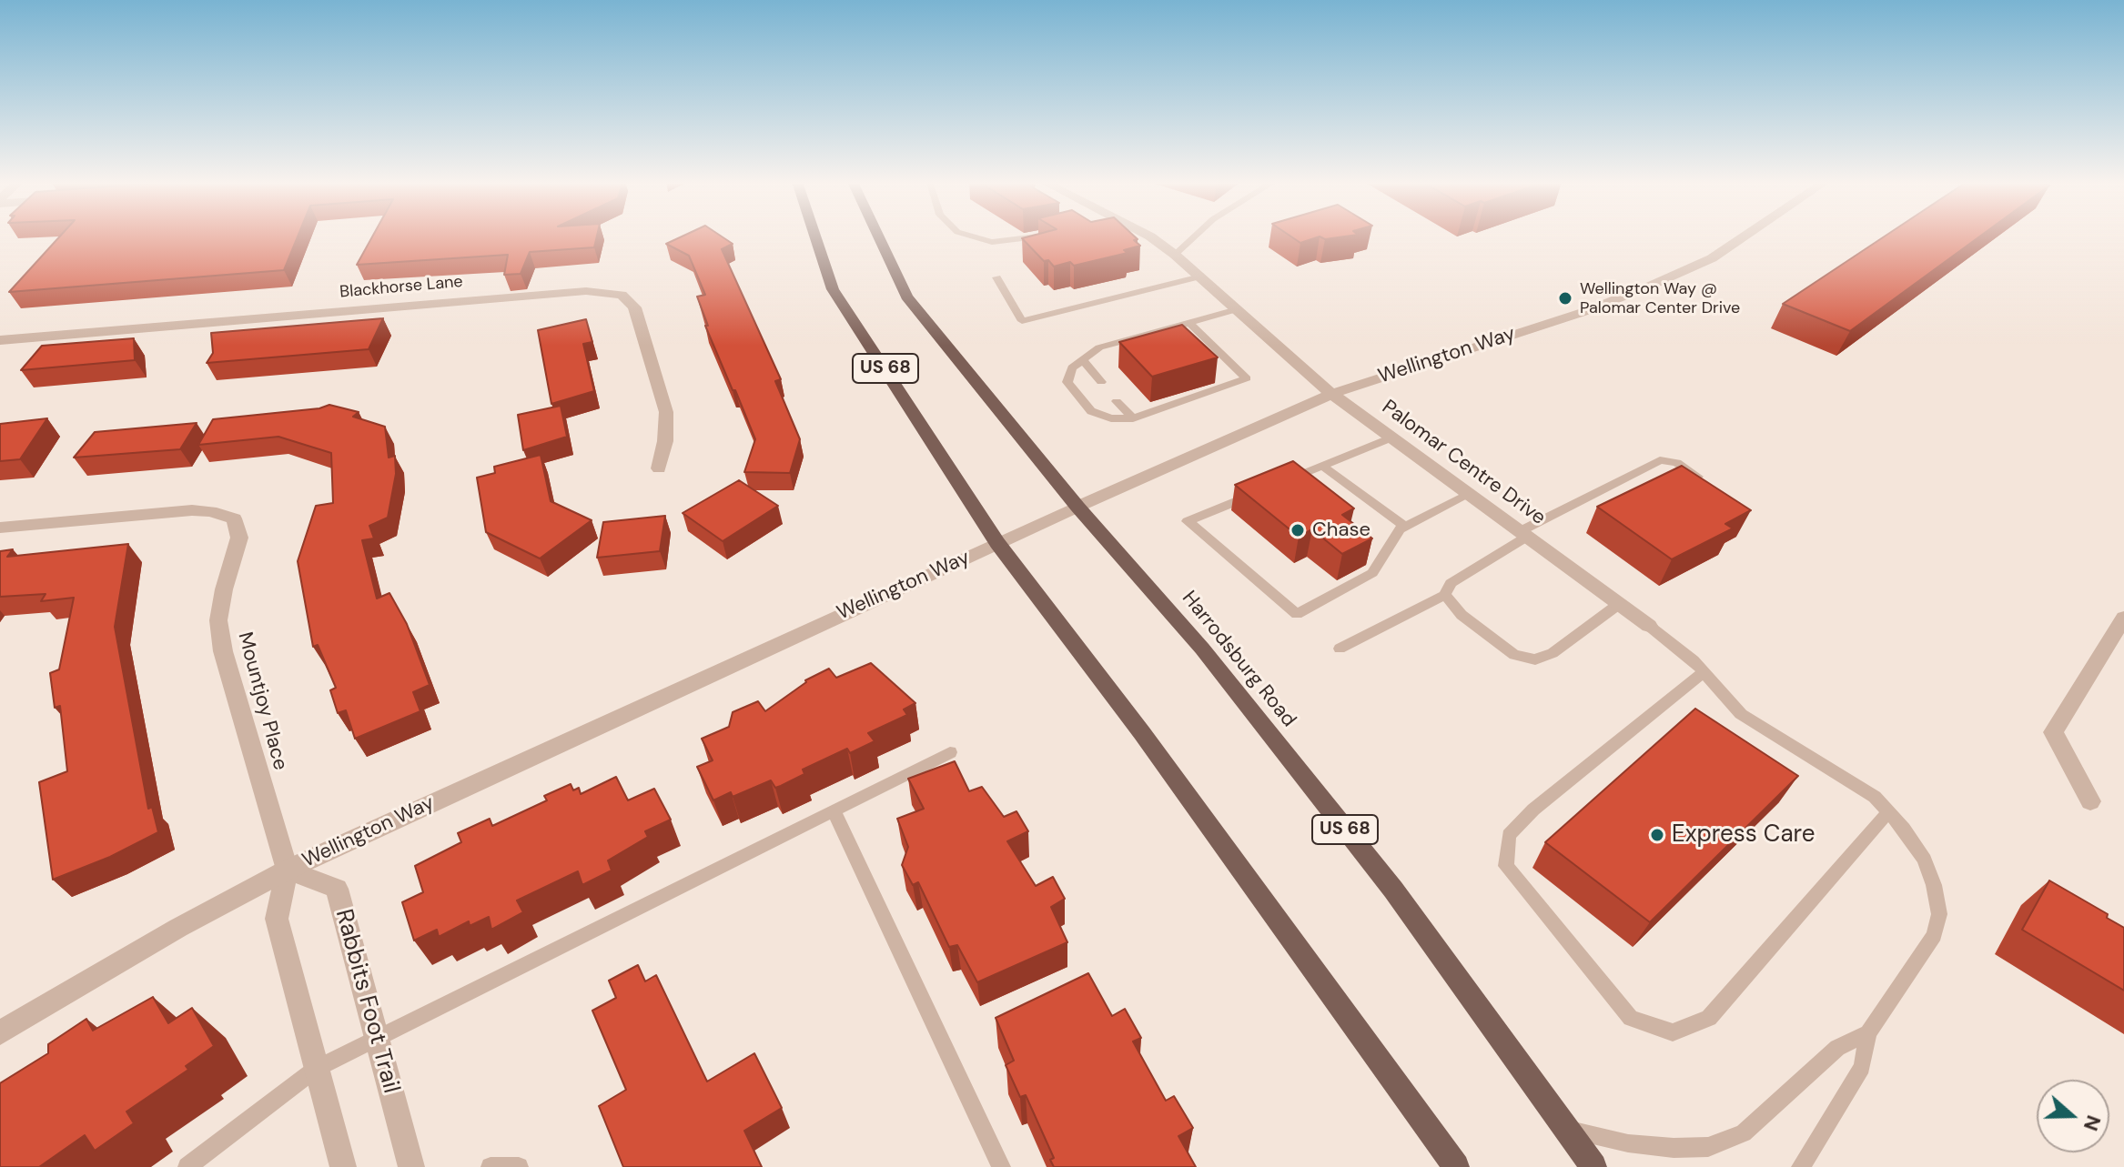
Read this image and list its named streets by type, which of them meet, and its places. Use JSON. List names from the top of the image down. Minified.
{"streets":{"main road":["US 68","Harrodsburg Road"],"street":["Blackhorse Lane","Wellington Way","Palomar Centre Drive","Mountjoy Place","Rabbits Foot Trail"]},"crossings":[["Wellington Way","US 68"],["Wellington Way","Palomar Centre Drive"],["Wellington Way","Harrodsburg Road"],["Wellington Way","Mountjoy Place"],["Wellington Way","Rabbits Foot Trail"],["Mountjoy Place","Rabbits Foot Trail"]],"places":["Wellington Way @ Palomar Center Drive","Chase","Express Care"],"north":"right"}
